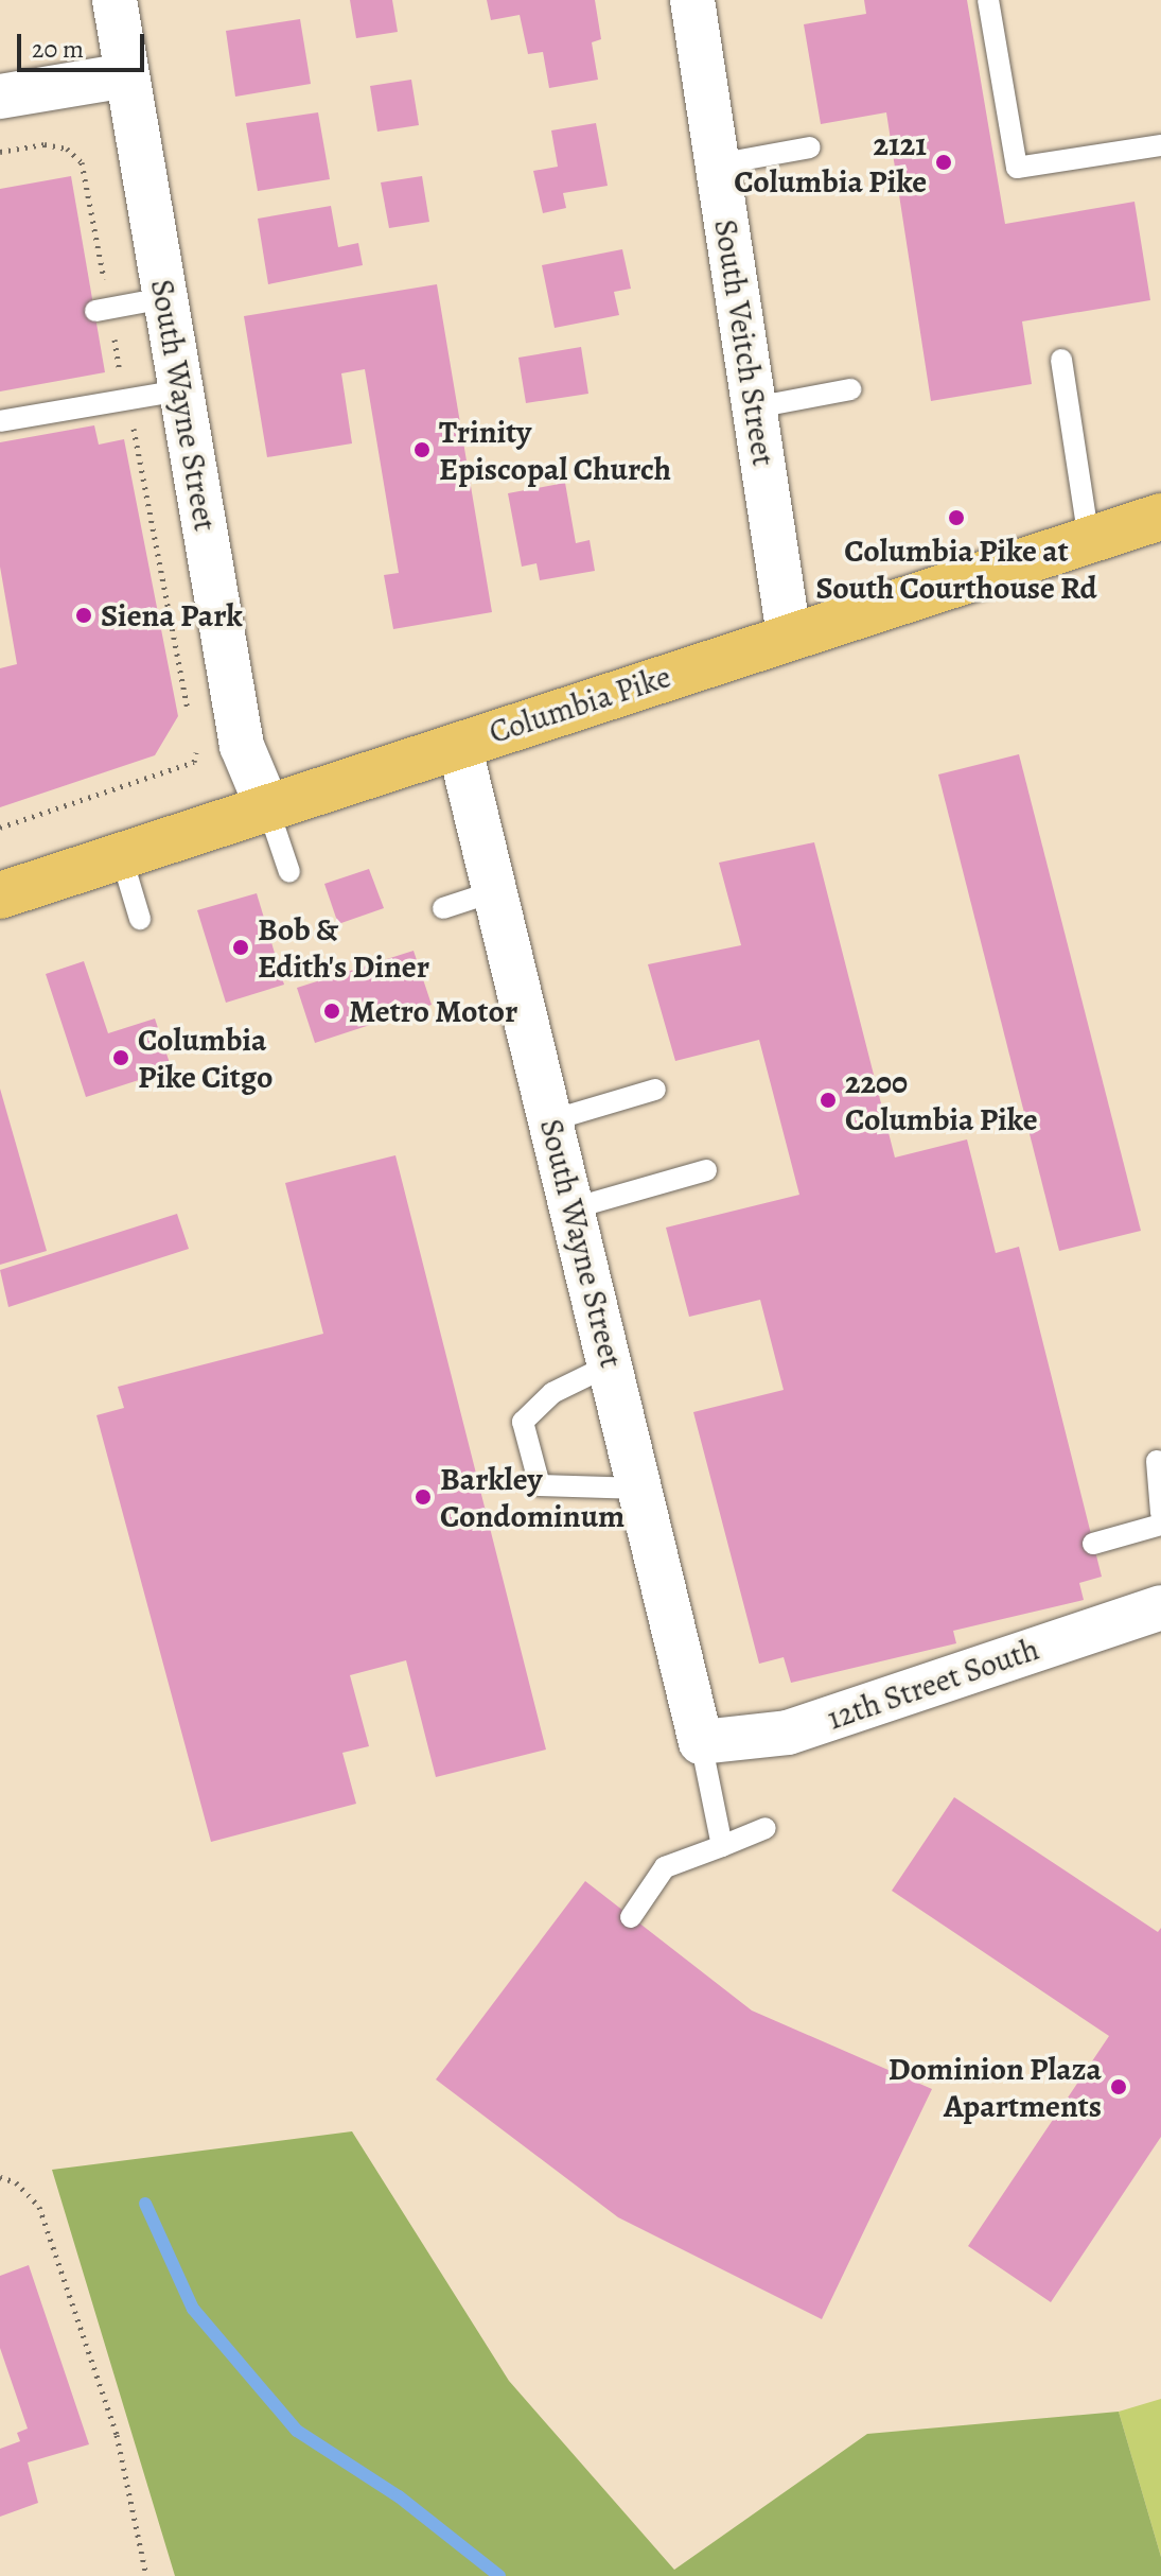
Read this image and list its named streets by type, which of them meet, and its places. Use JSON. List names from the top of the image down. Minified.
{"streets":{"main road":["Columbia Pike"],"street":["South Veitch Street","South Wayne Street","12th Street South"]},"crossings":[["South Veitch Street","Columbia Pike"],["South Wayne Street","Columbia Pike"],["South Wayne Street","12th Street South"]],"places":["2121 Columbia Pike","Trinity Episcopal Church","Columbia Pike at South Courthouse Rd","Siena Park","Bob & Edith's Diner","Metro Motor","Columbia Pike Citgo","2200 Columbia Pike","Barkley Condominum","Dominion Plaza Apartments"],"scale_bar":"20 m"}
